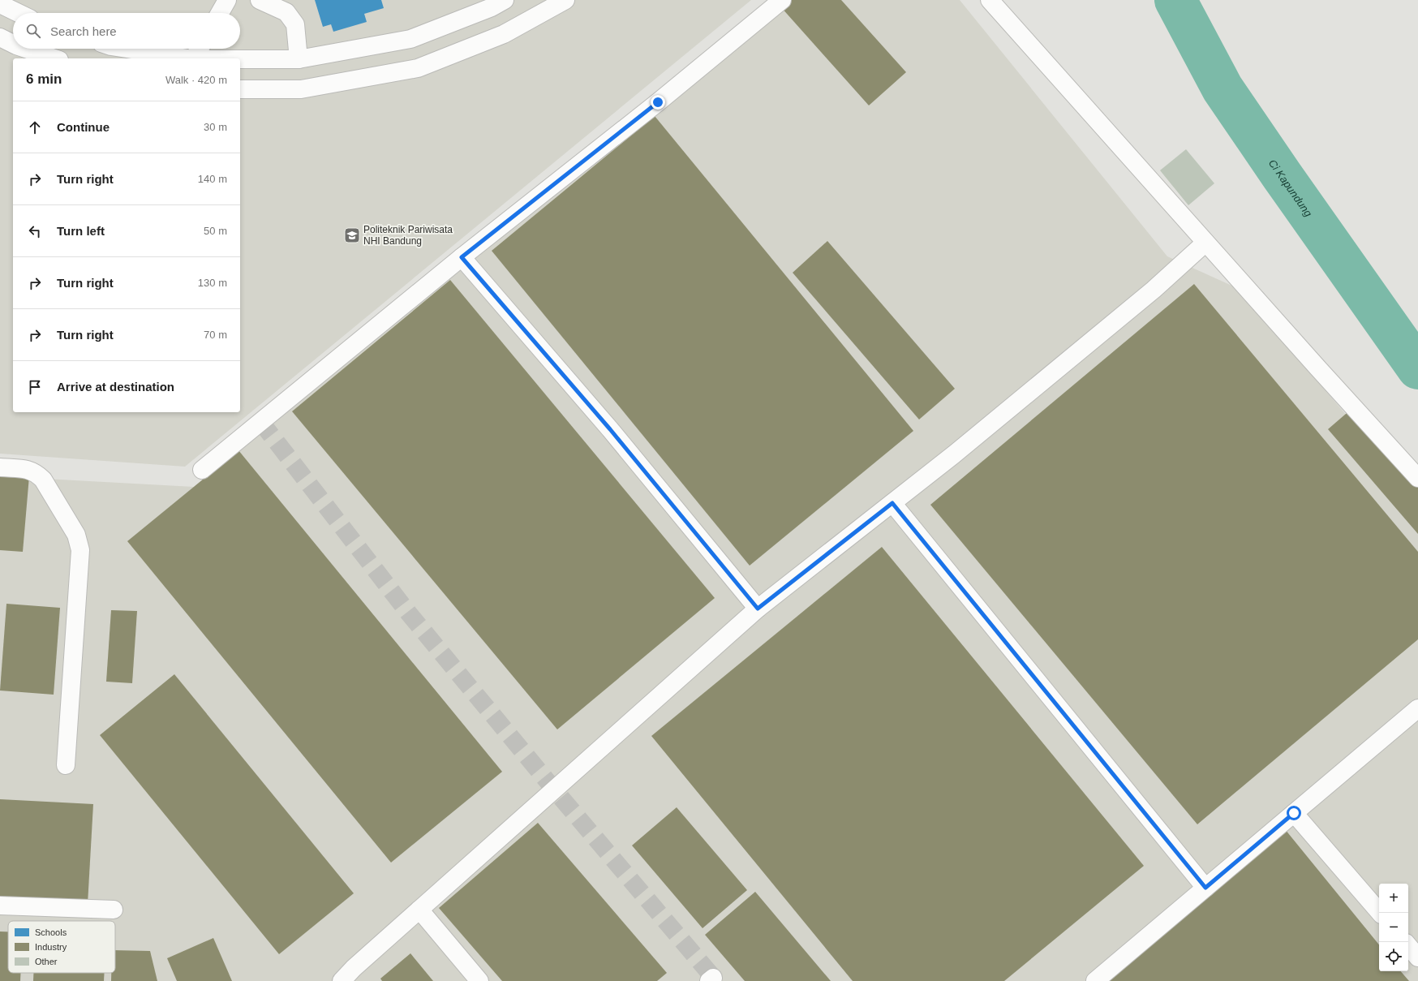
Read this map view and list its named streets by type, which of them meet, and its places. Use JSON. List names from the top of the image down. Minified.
{"water":["Ci Kapundung"],"places":{"school or university":["Politeknik Pariwisata NHI Bandung"]},"legend":["Schools","Industry","Other"],"page":{"search":"Search here","heading":["6 min","Walk · 420 m"],"list":[["Continue","30 m"],["Turn right","140 m"],["Turn left","50 m"],["Turn right","130 m"],["Turn right","70 m"],"Arrive at destination"],"map_buttons":["+","−"]}}
